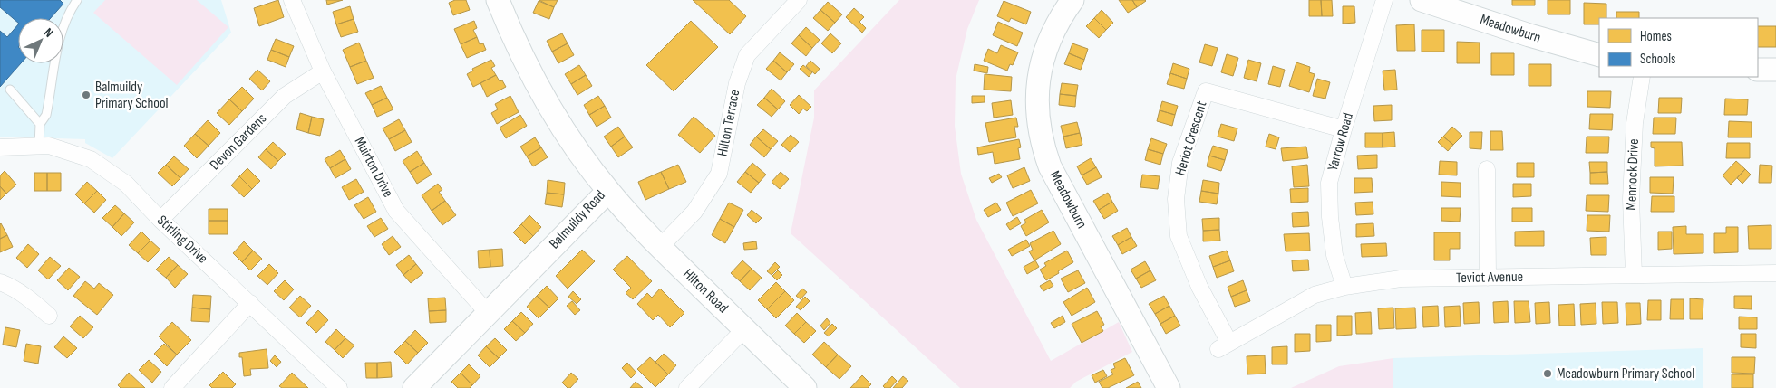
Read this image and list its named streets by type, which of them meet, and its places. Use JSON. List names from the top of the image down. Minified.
{"streets":{"street":["Meadowburn","Hilton Terrace","Heriot Crescent","Devon Gardens","Yarrow Road","Muirton Drive","Mennock Drive","Balmuildy Road","Stirling Drive","Teviot Avenue","Hilton Road"]},"crossings":[["Hilton Terrace","Hilton Road"],["Heriot Crescent","Yarrow Road"],["Heriot Crescent","Teviot Avenue"],["Devon Gardens","Muirton Drive"],["Devon Gardens","Stirling Drive"],["Yarrow Road","Teviot Avenue"],["Muirton Drive","Balmuildy Road"],["Mennock Drive","Teviot Avenue"],["Balmuildy Road","Hilton Road"]],"places":["Balmuildy Primary School","Meadowburn Primary School"],"legend":["Homes","Schools"],"north":"top right"}
